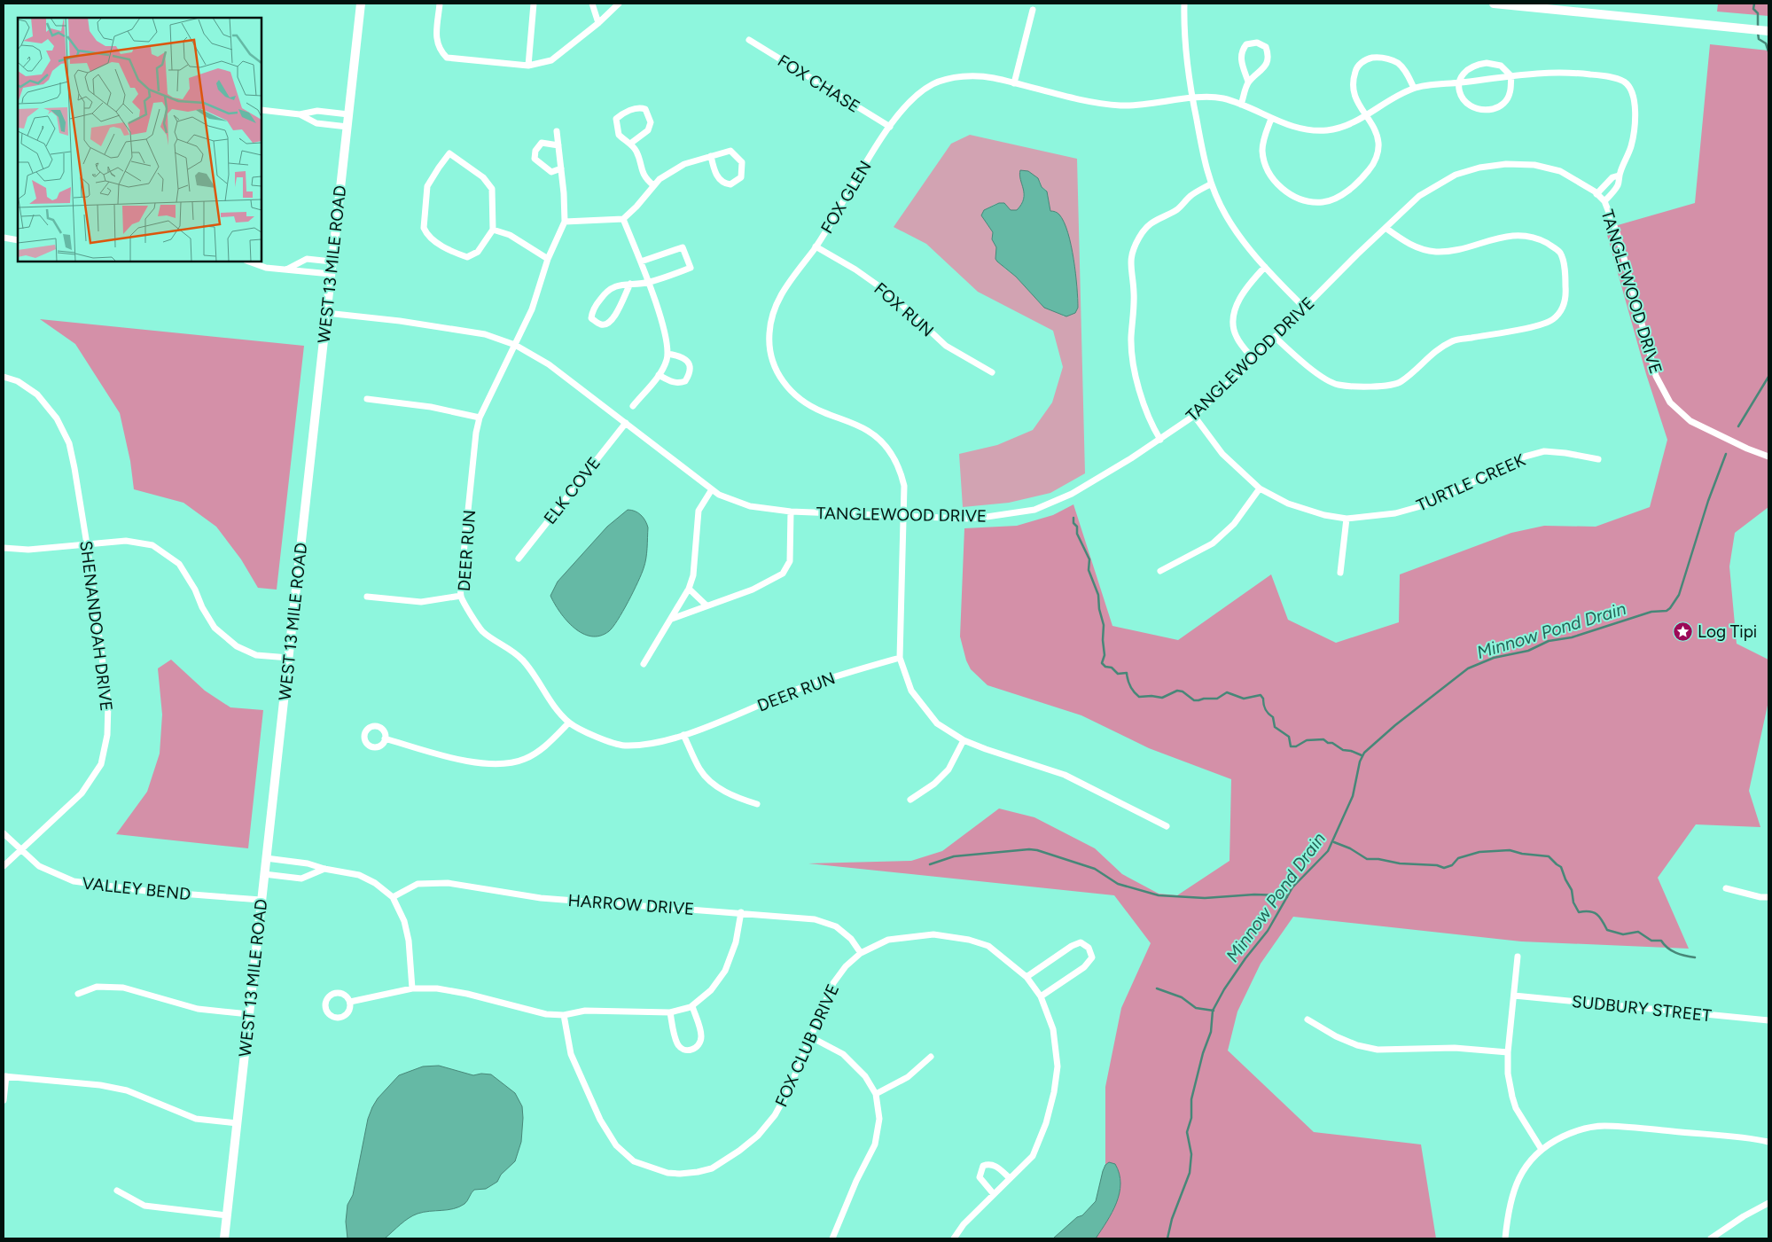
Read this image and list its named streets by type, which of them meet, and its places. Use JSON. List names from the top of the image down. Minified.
{"streets":{"street":["FOX CHASE","FOX GLEN","WEST 13 MILE ROAD","TANGLEWOOD DRIVE","FOX RUN","TURTLE CREEK","ELK COVE","DEER RUN","SHENANDOAH DRIVE","VALLEY BEND","HARROW DRIVE","SUDBURY STREET","FOX CLUB DRIVE"]},"crossings":[["FOX CHASE","FOX GLEN"],["FOX GLEN","TANGLEWOOD DRIVE"],["FOX GLEN","FOX RUN"],["FOX GLEN","DEER RUN"],["WEST 13 MILE ROAD","TANGLEWOOD DRIVE"],["WEST 13 MILE ROAD","VALLEY BEND"],["TANGLEWOOD DRIVE","TURTLE CREEK"],["TANGLEWOOD DRIVE","ELK COVE"],["TANGLEWOOD DRIVE","DEER RUN"],["SHENANDOAH DRIVE","VALLEY BEND"],["HARROW DRIVE","FOX CLUB DRIVE"]],"water":["Minnow Pond Drain"],"places":{"place":["Log Tipi"]}}
